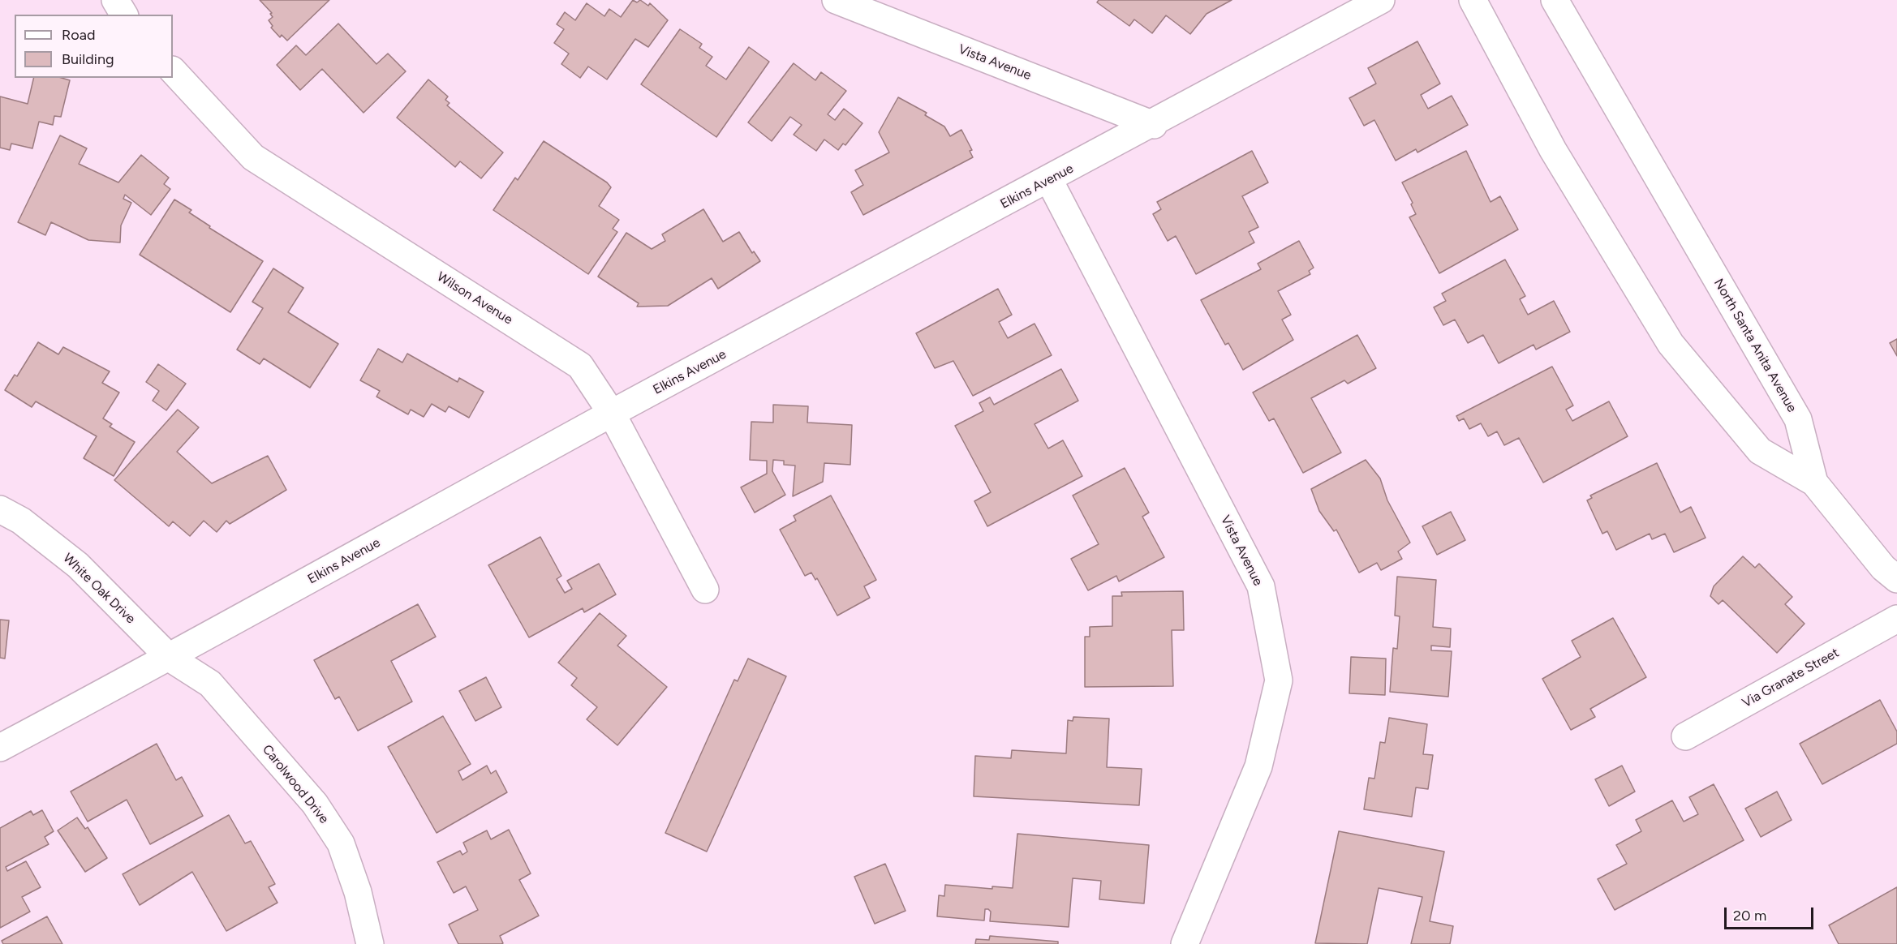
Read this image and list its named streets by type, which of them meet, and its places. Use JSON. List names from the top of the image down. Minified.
{"streets":{"street":["Vista Avenue","Elkins Avenue","Wilson Avenue","North Santa Anita Avenue","White Oak Drive","Via Granate Street","Carolwood Drive"]},"crossings":[["Vista Avenue","Elkins Avenue"],["Elkins Avenue","Wilson Avenue"],["Elkins Avenue","White Oak Drive"],["Elkins Avenue","Carolwood Drive"],["White Oak Drive","Carolwood Drive"]],"legend":["Road","Building"],"scale_bar":"20 m"}
